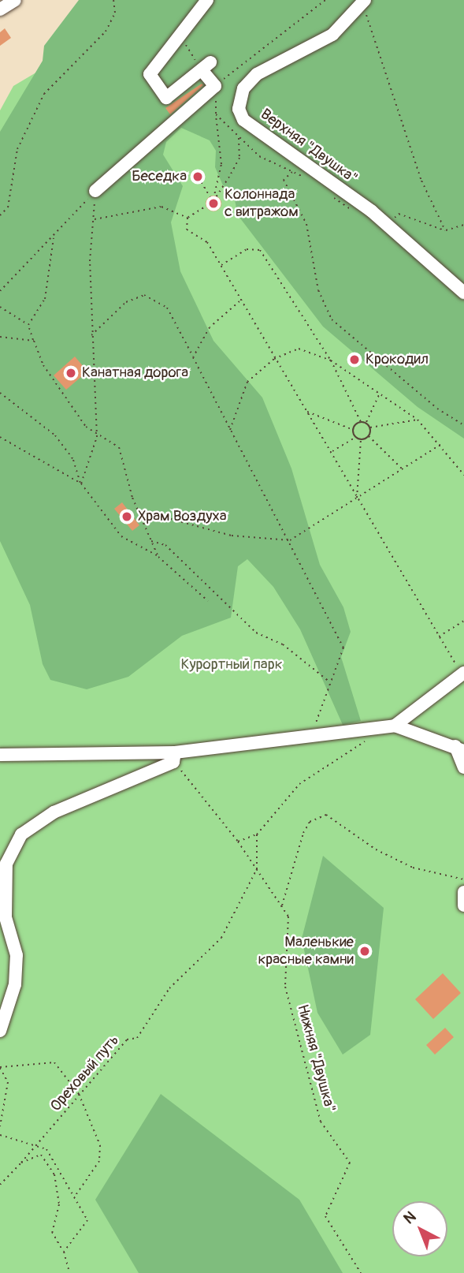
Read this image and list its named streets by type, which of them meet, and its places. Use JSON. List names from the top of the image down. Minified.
{"streets":{"street":["Верхняя \"Двушка\""],"path":["Нижняя \"Двушка\"","Ореховый путь"]},"crossings":[["Нижняя \"Двушка\"","Ореховый путь"]],"parks":["Курортный парк"],"places":["Беседка","Колоннада с витражом","Крокодил","Канатная дорога","Храм Воздуха","Маленькие красные камни"],"north":"top left"}
